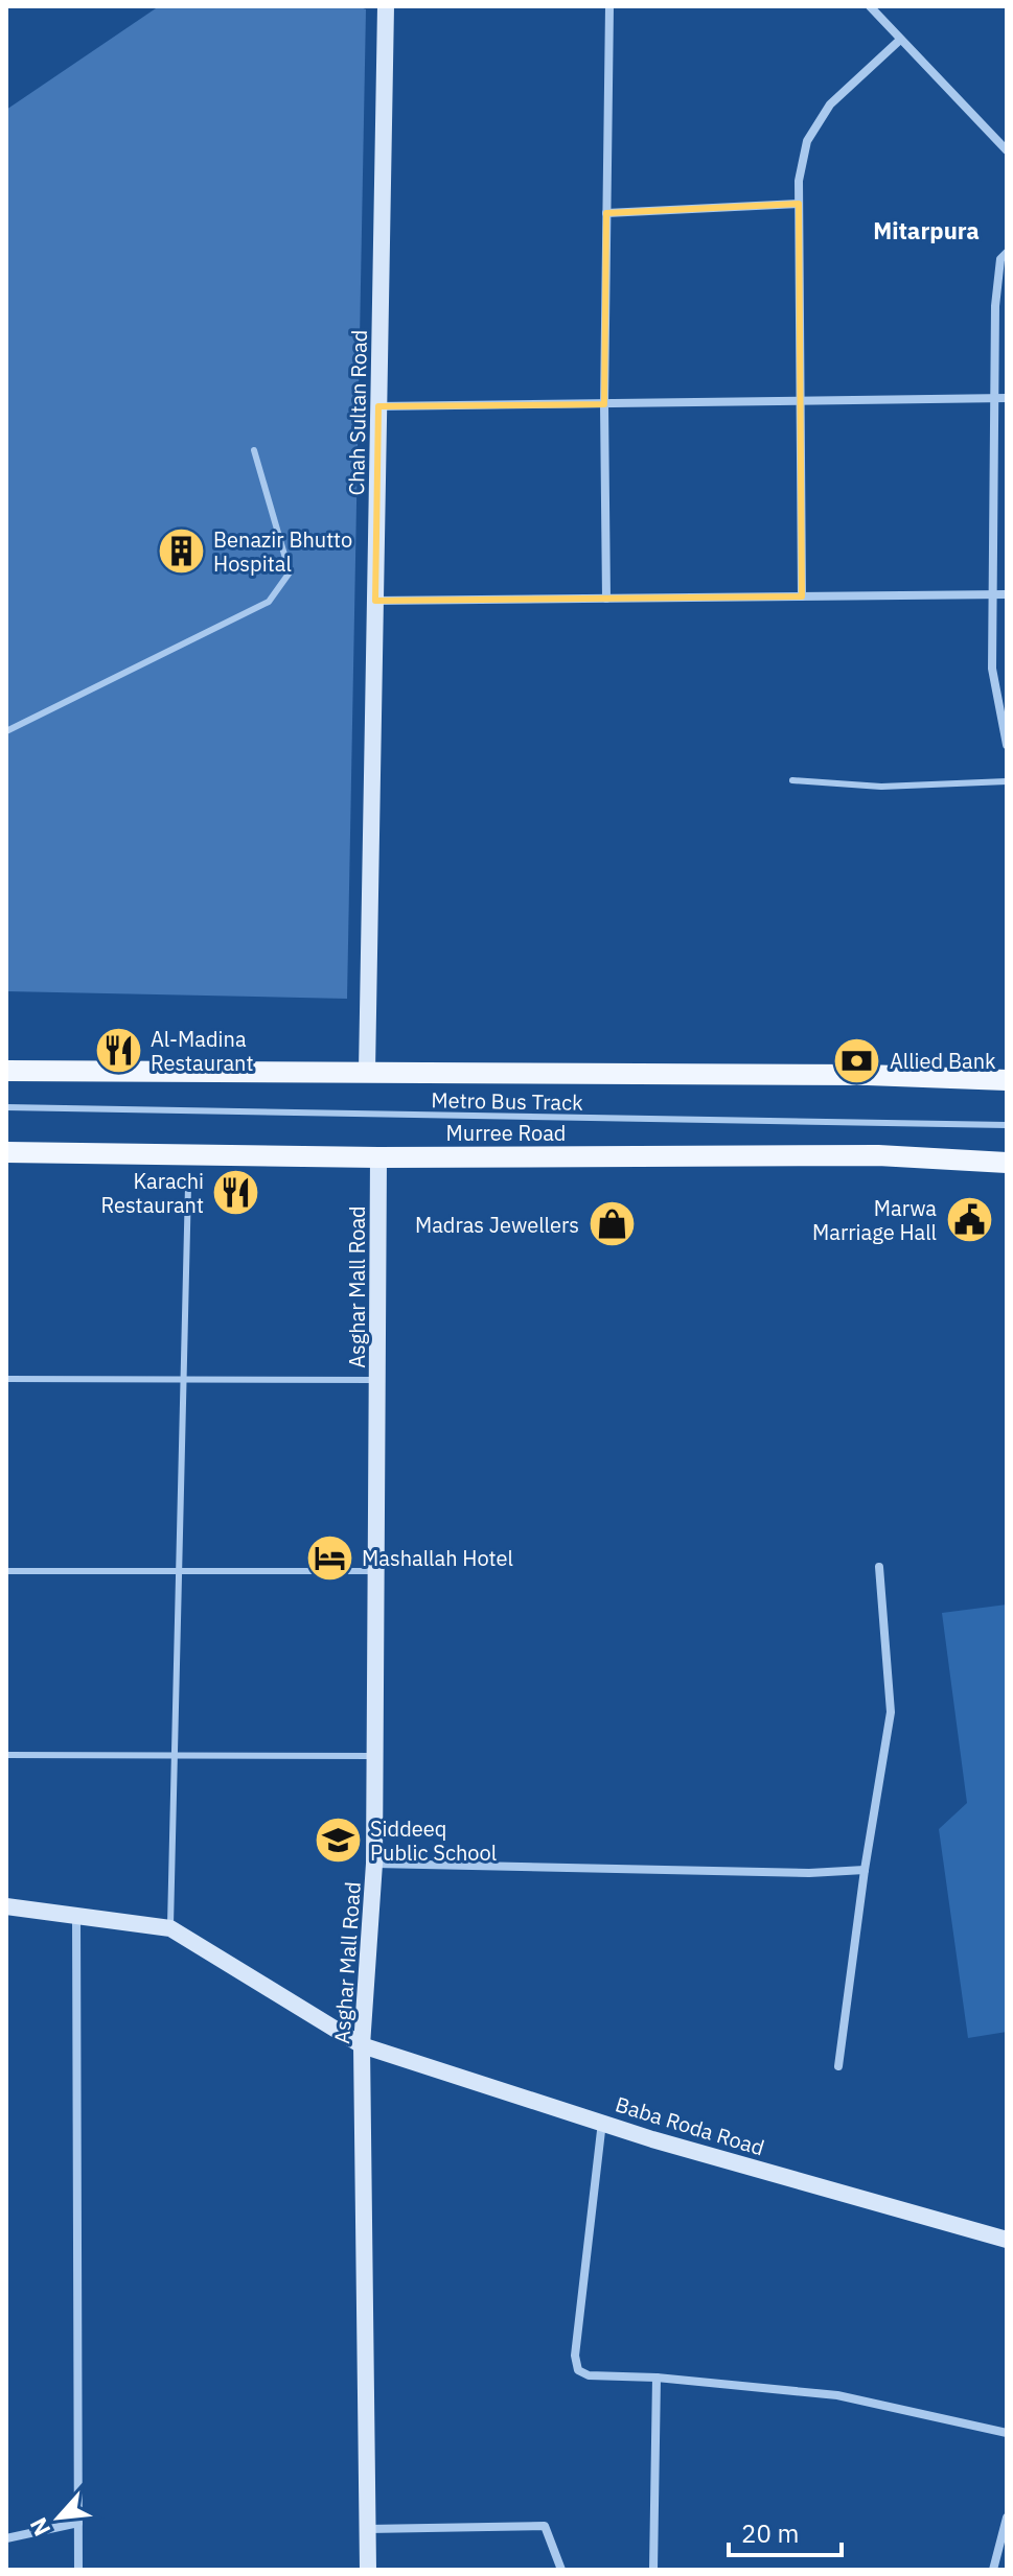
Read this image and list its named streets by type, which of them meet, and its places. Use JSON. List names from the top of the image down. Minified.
{"streets":{"main road":["Chah Sultan Road","Murree Road","Asghar Mall Road","Baba Roda Road"],"lane":["Metro Bus Track"]},"crossings":[["Murree Road","Asghar Mall Road"],["Asghar Mall Road","Baba Roda Road"]],"districts":["Mitarpura"],"places":{"building":["Benazir Bhutto Hospital"],"restaurant":["Al-Madina Restaurant","Karachi Restaurant"],"bank":["Allied Bank"],"public building":["Marwa Marriage Hall"],"shop":["Madras Jewellers"],"hotel":["Mashallah Hotel"],"school or university":["Siddeeq Public School"]},"scale_bar":"20 m","north":"bottom left"}
